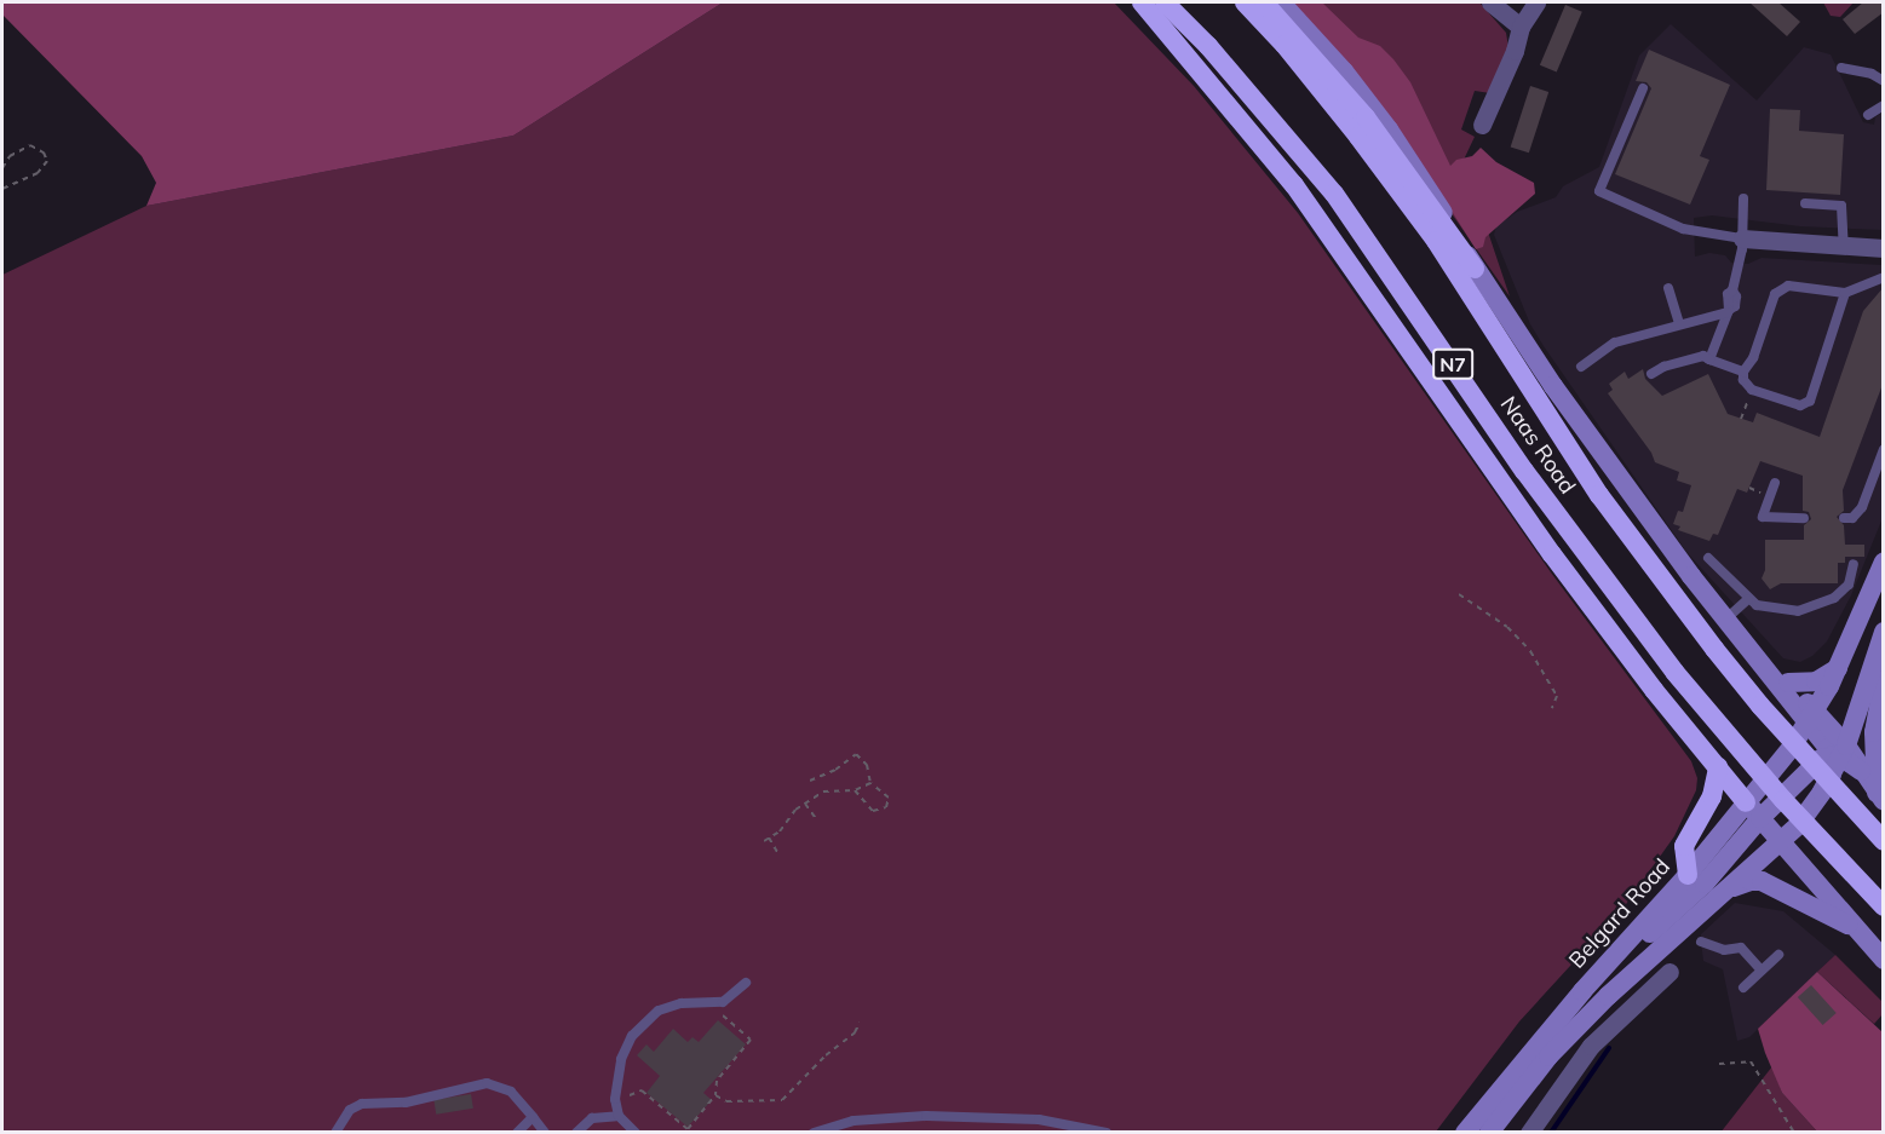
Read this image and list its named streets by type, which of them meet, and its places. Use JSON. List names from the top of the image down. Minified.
{"streets":{"highway":["N7","Naas Road"],"main road":["Belgard Road"]}}
